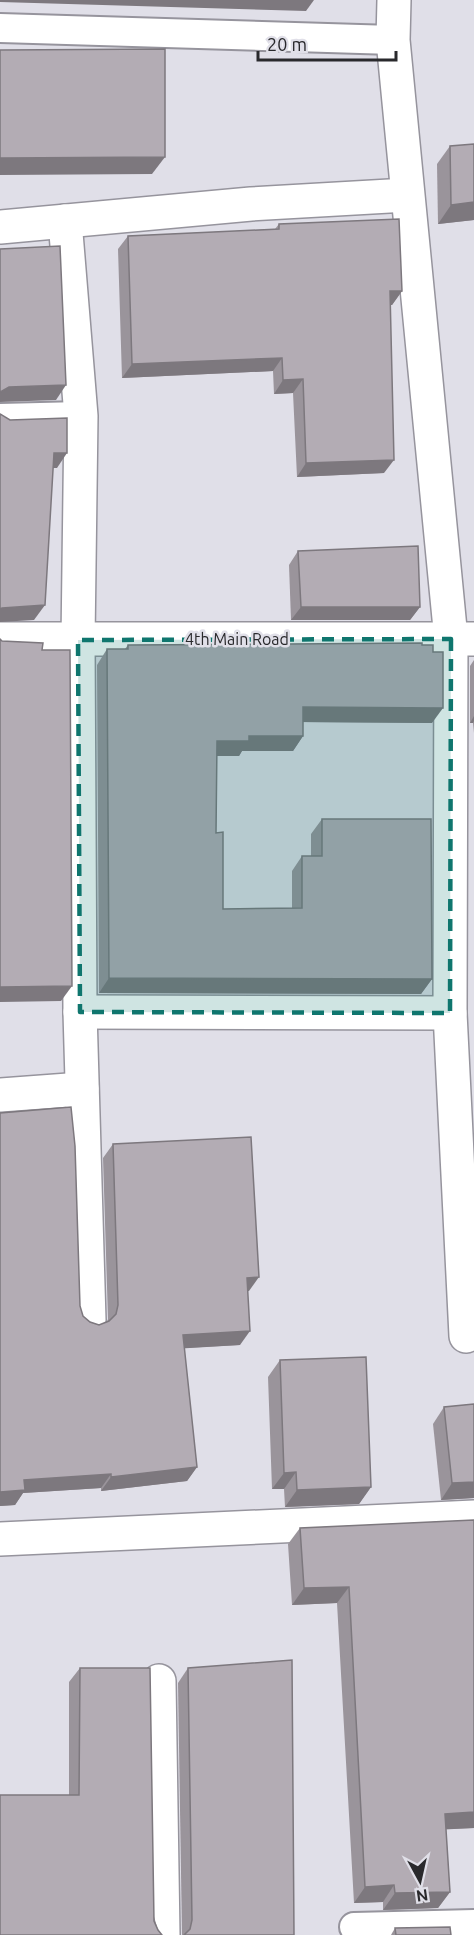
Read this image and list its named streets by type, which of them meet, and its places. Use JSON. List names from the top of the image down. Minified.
{"streets":{"street":["4th Main Road"]},"scale_bar":"20 m","north":"bottom"}
